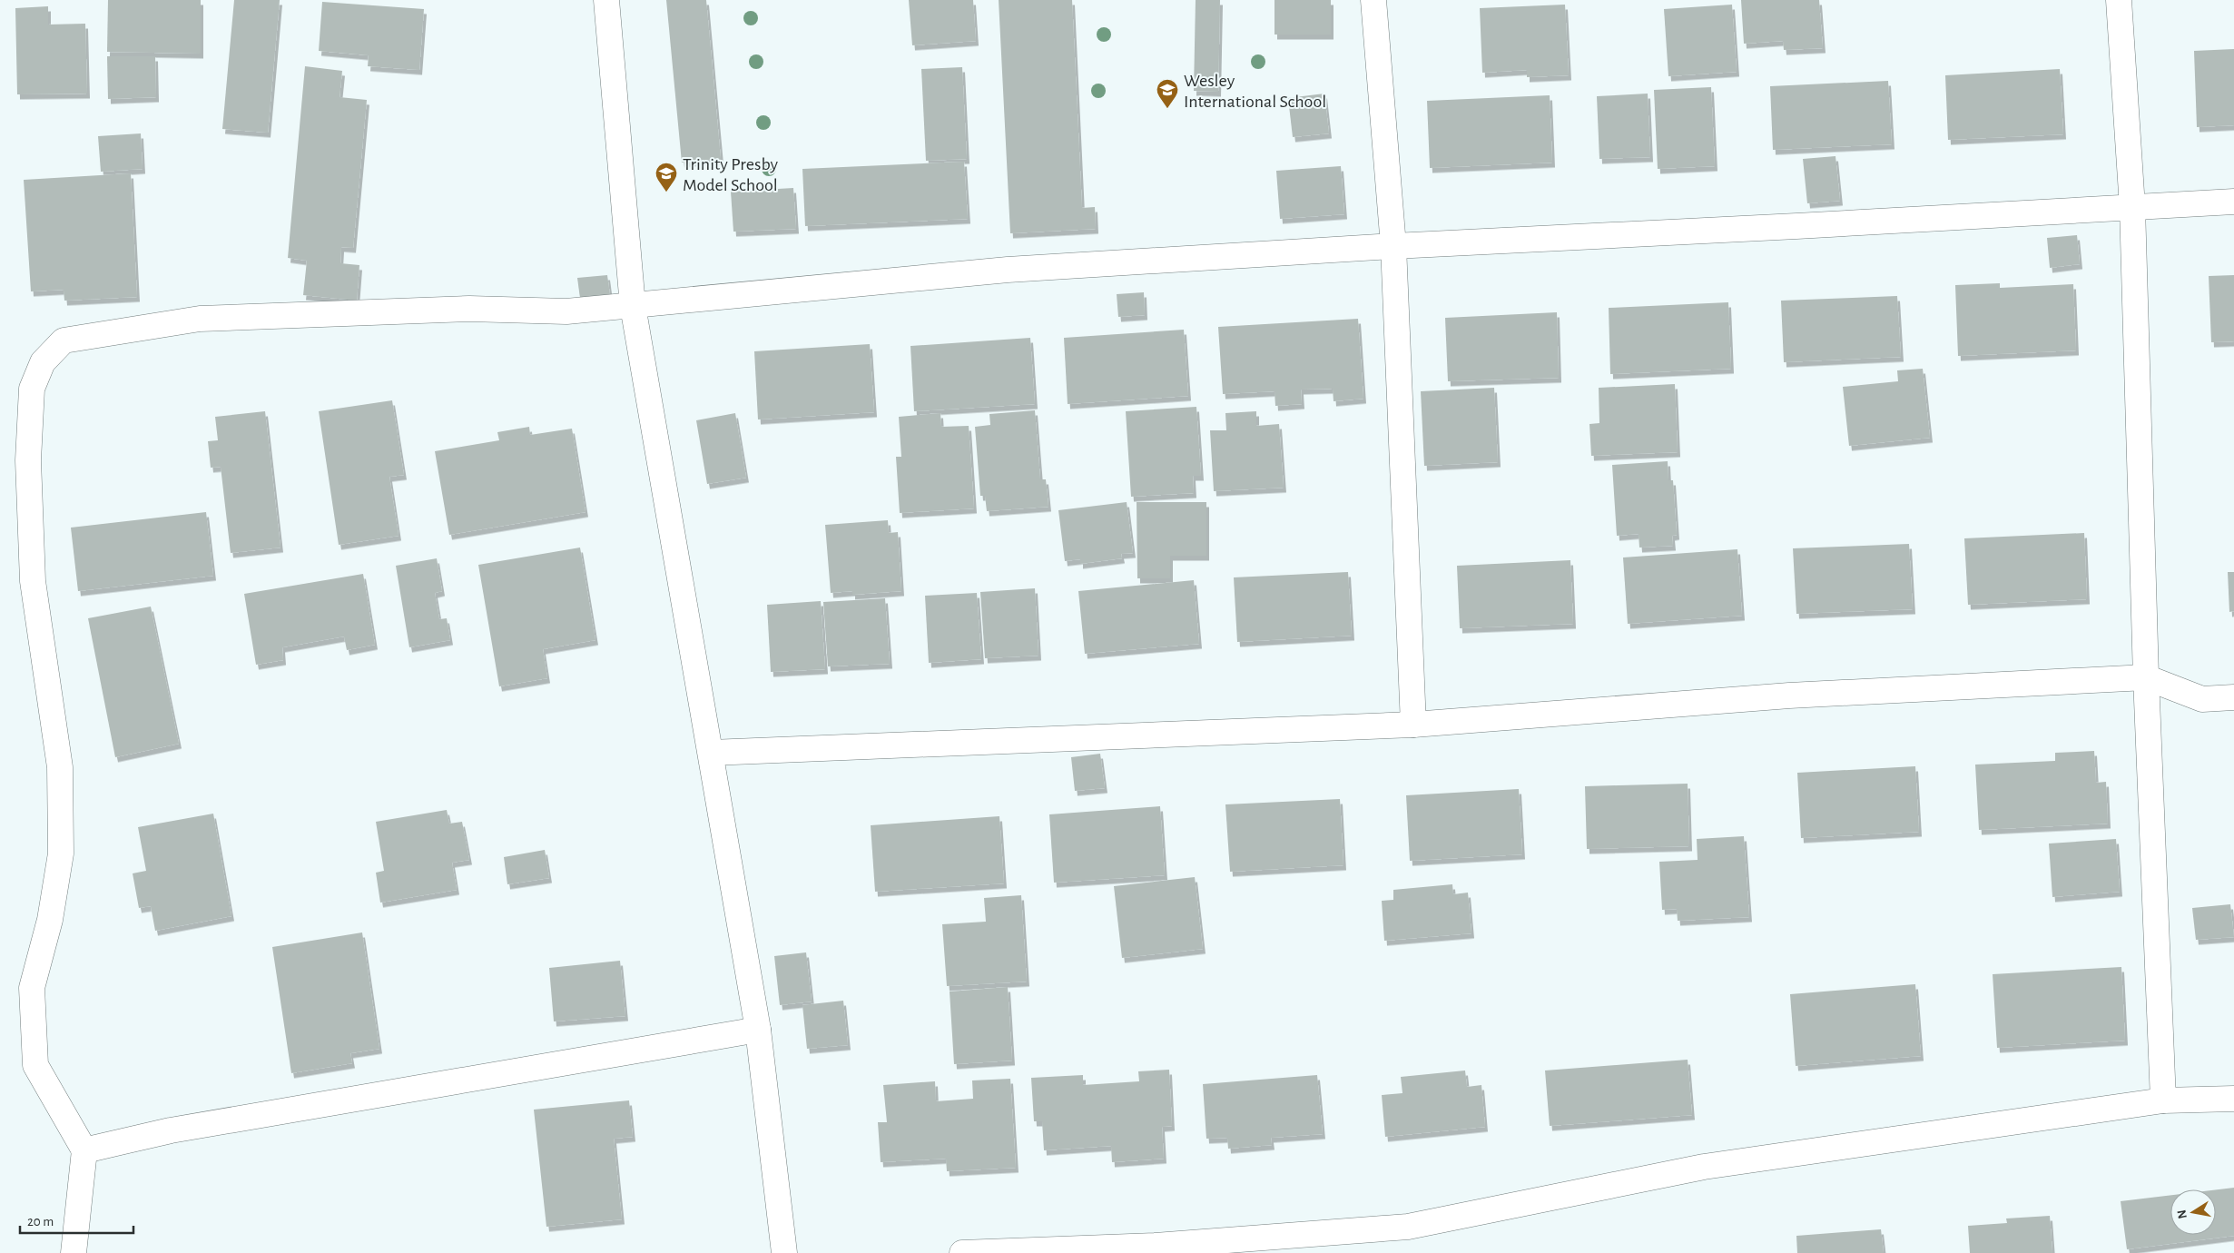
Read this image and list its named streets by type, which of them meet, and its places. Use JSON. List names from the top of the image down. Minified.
{"places":{"school or university":["Wesley International School","Trinity Presby Model School"]},"scale_bar":"20 m","north":"left"}
